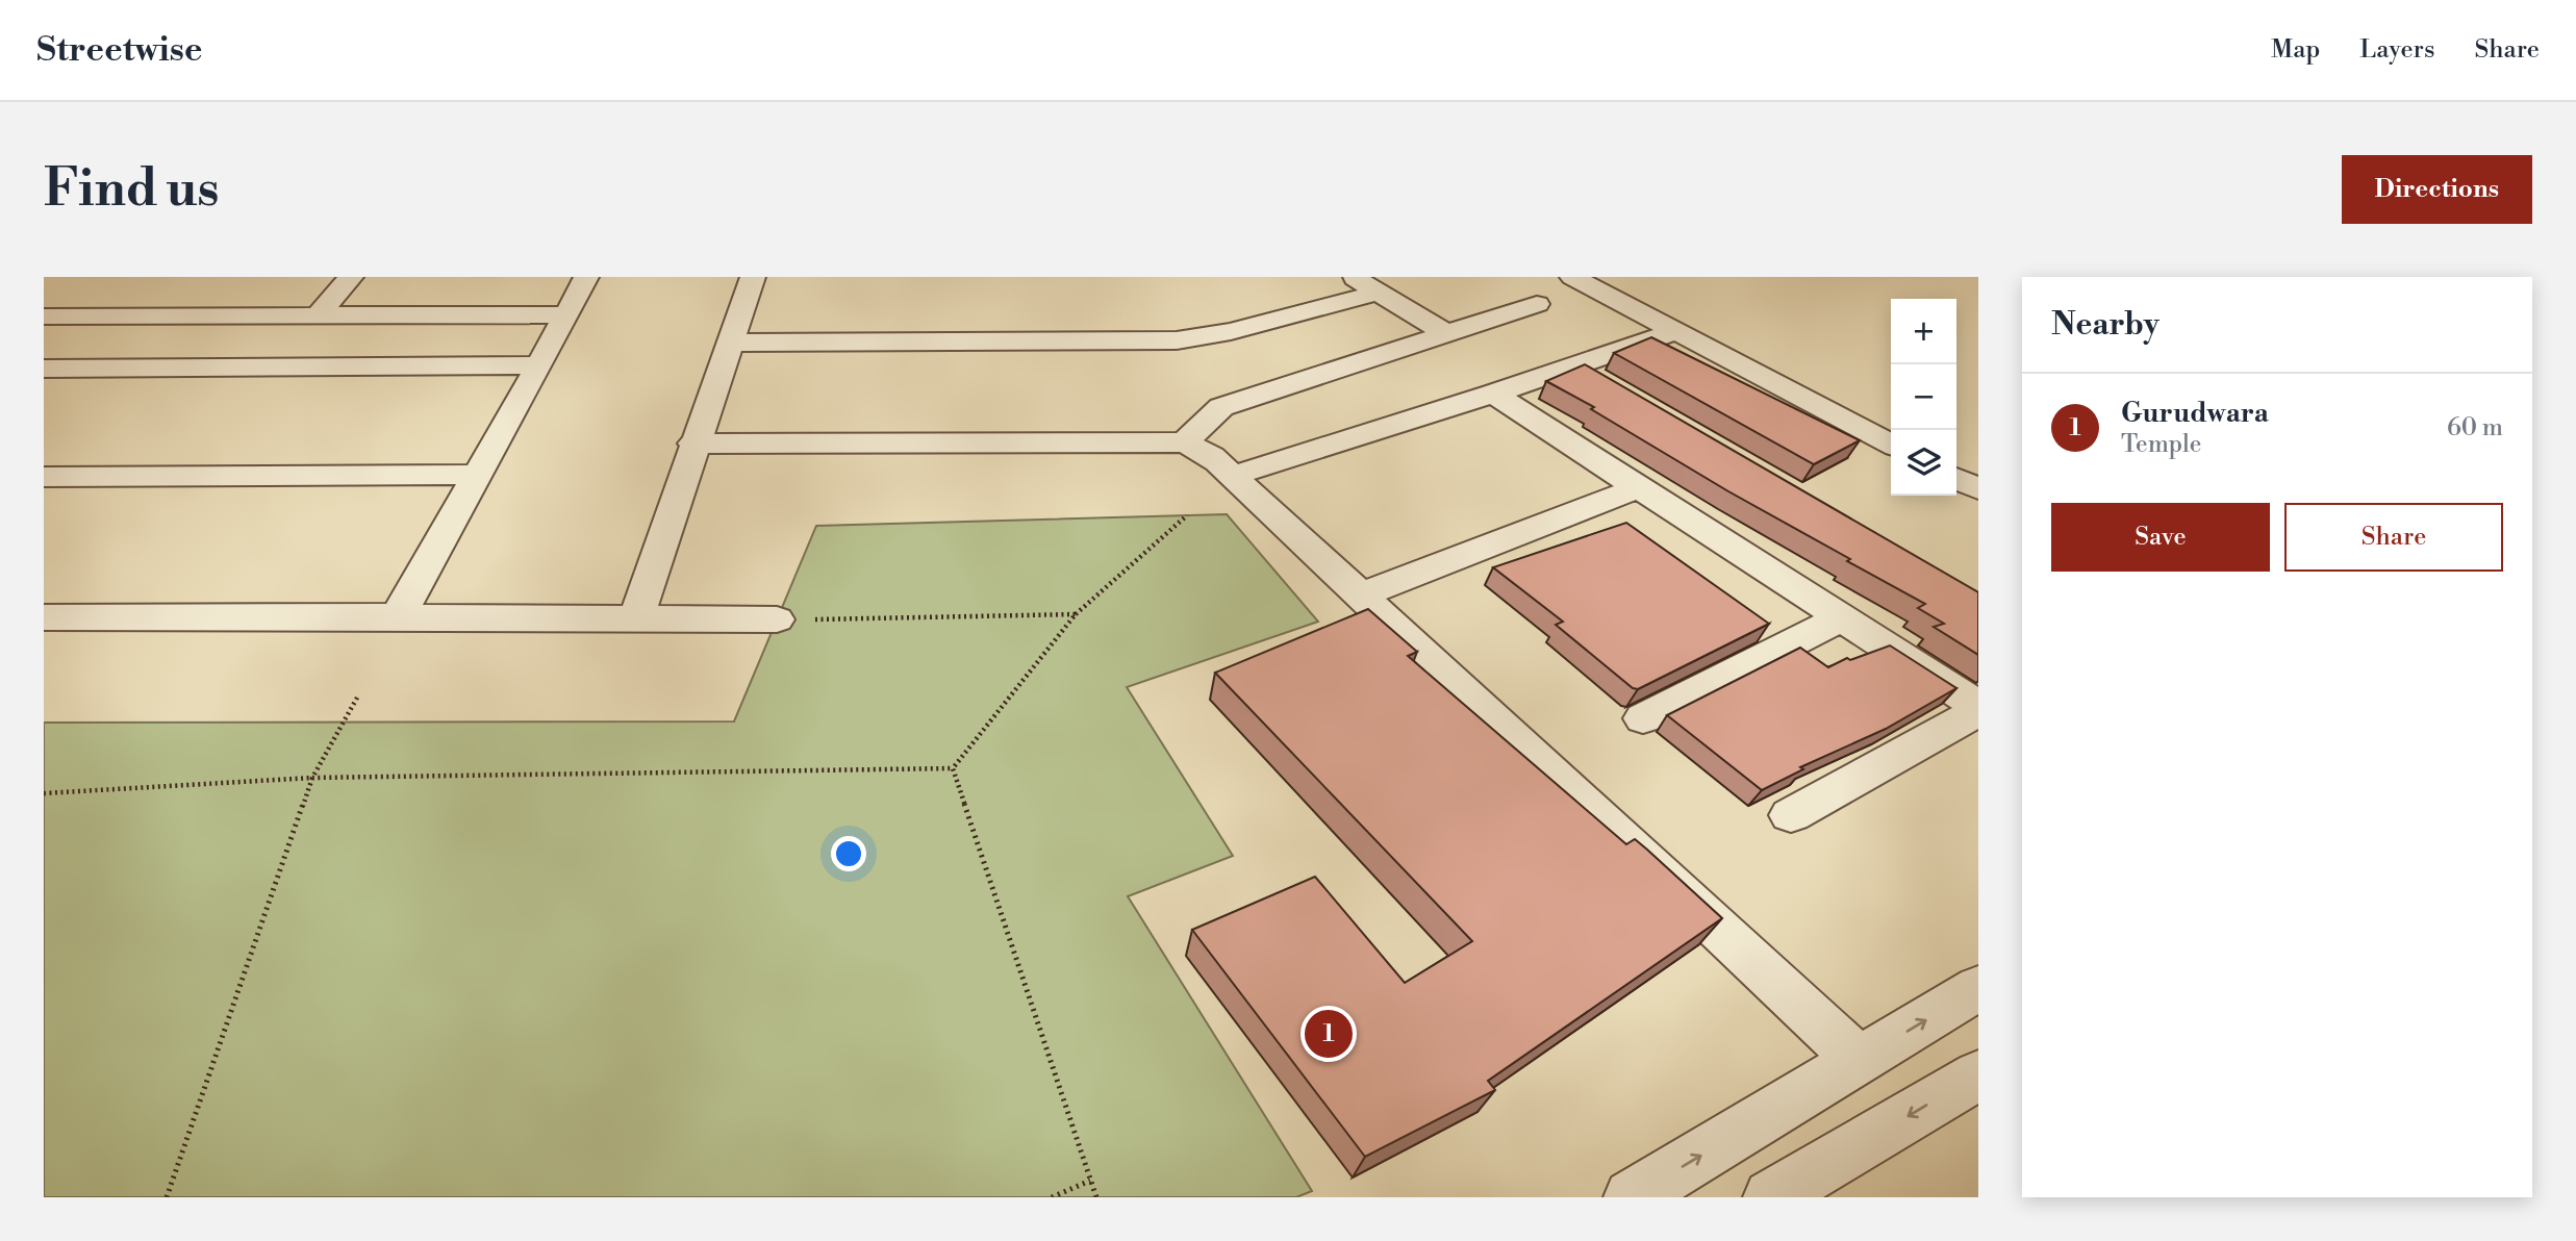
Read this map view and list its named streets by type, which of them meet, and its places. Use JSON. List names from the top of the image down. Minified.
{"page":{"header":"Streetwise","nav":["Map","Layers","Share"],"buttons":["Directions",["Save","Share"]],"title":"Find us","heading":"Nearby","map_buttons":["+","−"],"list":[{"mark":"1","name":"Gurudwara","note":"Temple","value":"60 m"}],"pins":"1"}}
